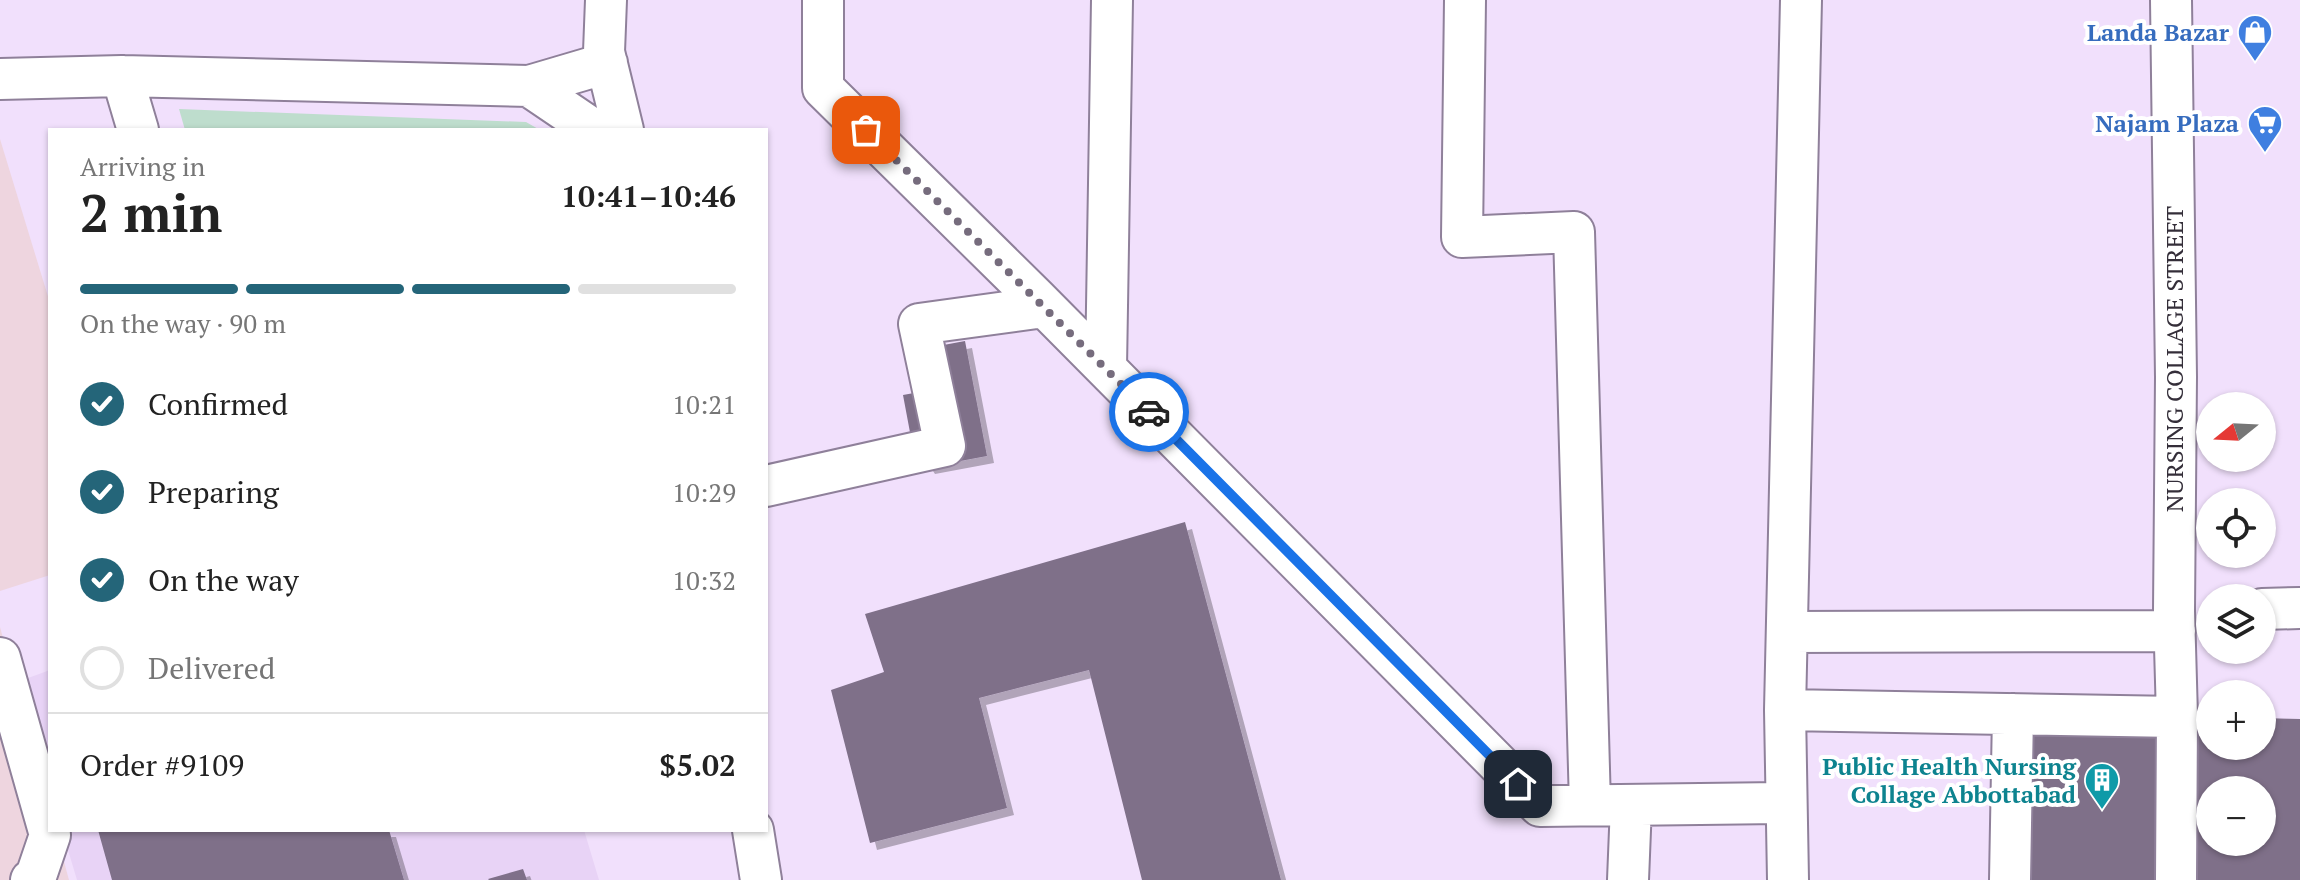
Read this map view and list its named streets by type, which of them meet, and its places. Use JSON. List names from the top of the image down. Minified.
{"streets":{"street":["NURSING COLLAGE STREET"]},"places":{"shop":["Landa Bazar"],"supermarket":["Najam Plaza"],"building":["Public Health Nursing Collage Abbottabad"]},"north":"left","page":{"heading":["2 min","Arriving in","10:41–10:46"],"panel":["Order #9109","$5.02"],"bar":"On the way · 90 m","list":[["Confirmed","10:21"],["Preparing","10:29"],["On the way","10:32"],"Delivered"],"map_buttons":["+","−"]}}
